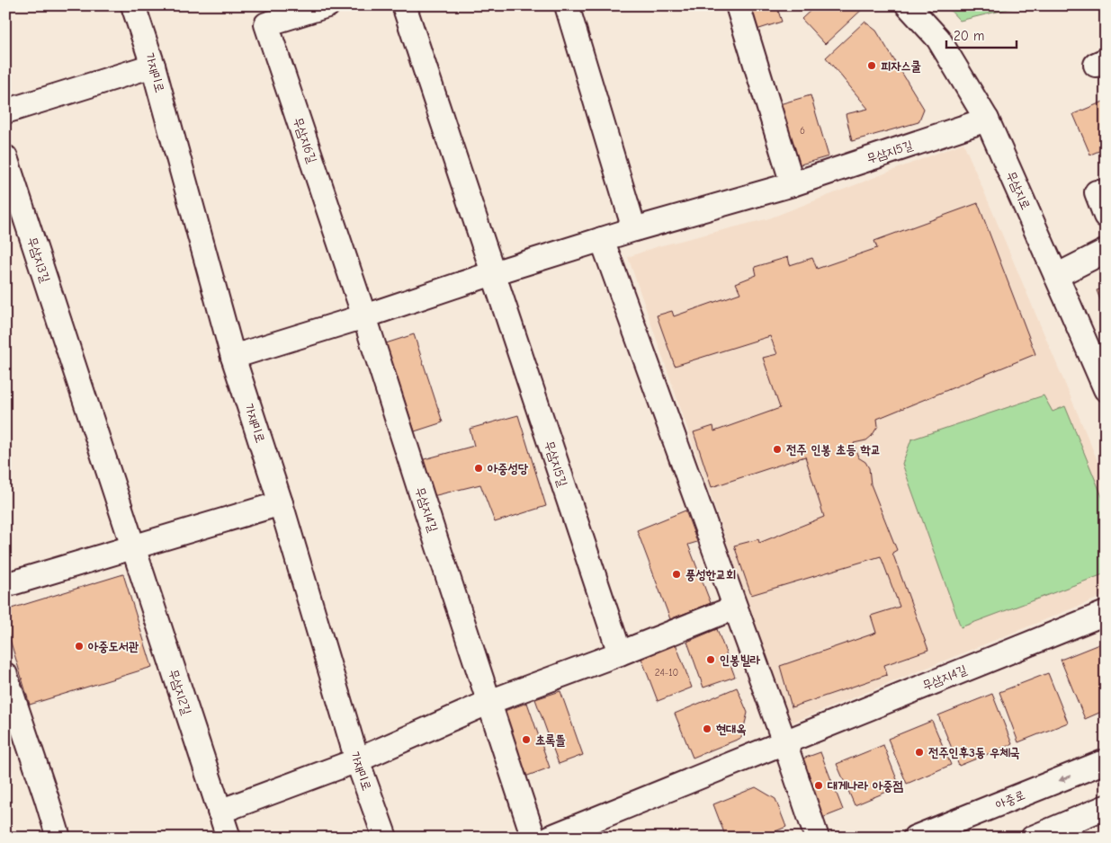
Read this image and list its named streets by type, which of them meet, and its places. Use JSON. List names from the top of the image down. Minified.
{"streets":{"street":["가재미로","무삼지6길","무삼지5길","무삼지로","무삼지3길","무삼지4길","무삼지2길","아중로"]},"crossings":[["가재미로","무삼지5길"],["무삼지6길","무삼지5길"],["무삼지6길","무삼지4길"],["무삼지5길","무삼지로"],["무삼지5길","무삼지4길"],["무삼지3길","무삼지2길"]],"places":["피자스쿨","전주 인봉 초등 학교","아중성당","풍성한교회","아중도서관","인봉빌라","현대옥","초록뜰","전주인후3동 우체국","대게나라 아중점"],"house_numbers":["6","24-10"],"scale_bar":"20 m"}
